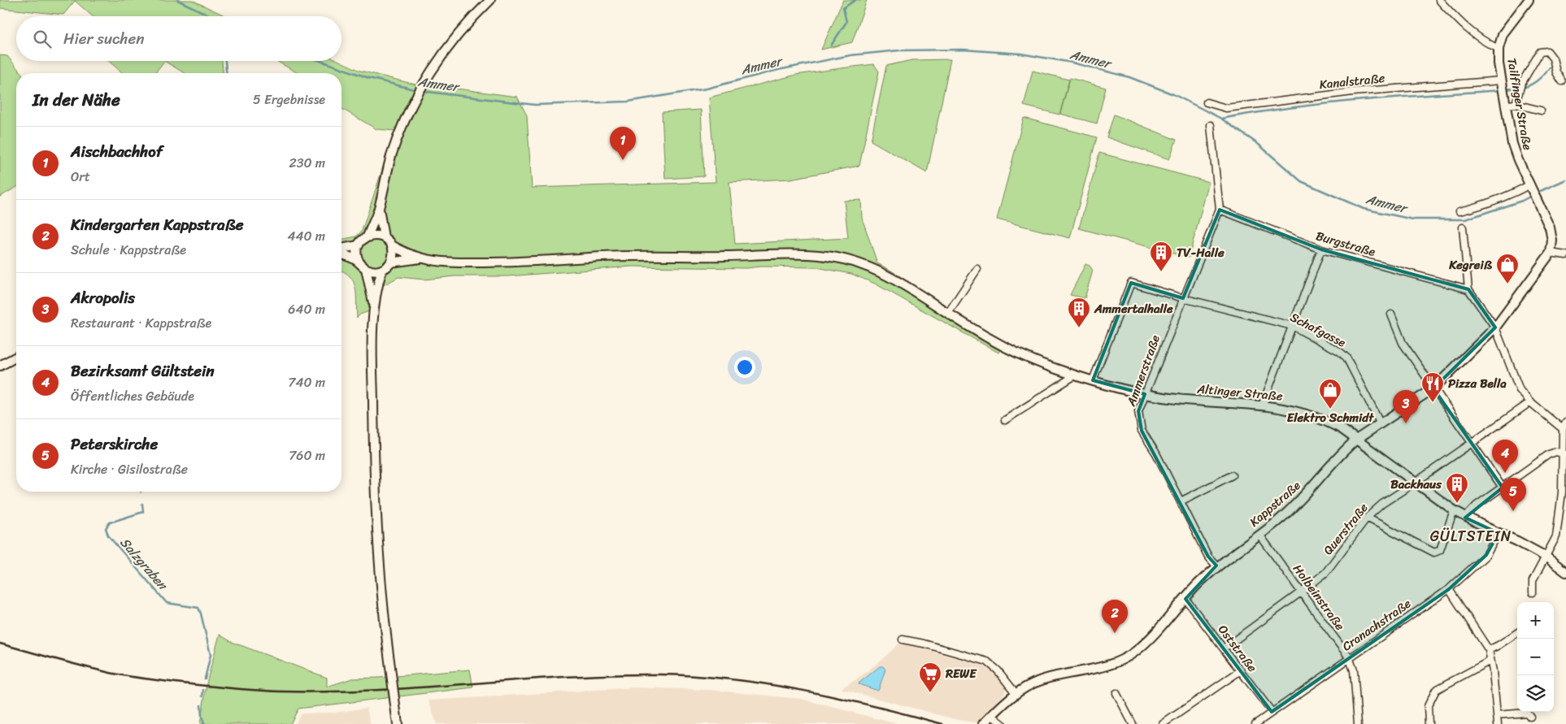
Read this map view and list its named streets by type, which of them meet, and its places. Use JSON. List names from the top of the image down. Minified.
{"streets":{"street":["Kanalstraße","Tailfinger Straße","Burgstraße","Schafgasse","Ammerstraße","Altinger Straße","Kappstraße","Querstraße","Holbeinstraße","Cranachstraße","Oststraße"]},"crossings":[["Kanalstraße","Tailfinger Straße"],["Tailfinger Straße","Kappstraße"],["Burgstraße","Ammerstraße"],["Schafgasse","Ammerstraße"],["Schafgasse","Altinger Straße"],["Schafgasse","Kappstraße"],["Ammerstraße","Altinger Straße"],["Ammerstraße","Kappstraße"],["Altinger Straße","Kappstraße"],["Altinger Straße","Querstraße"],["Altinger Straße","Cranachstraße"],["Kappstraße","Holbeinstraße"],["Kappstraße","Oststraße"],["Querstraße","Holbeinstraße"],["Querstraße","Oststraße"],["Holbeinstraße","Cranachstraße"],["Cranachstraße","Oststraße"]],"districts":["GÜLTSTEIN"],"water":["Ammer","Salzgraben"],"places":{"building":["TV-Halle","Ammertalhalle","Backhaus"],"shop":["Kegreiß","Elektro Schmidt"],"restaurant":["Pizza Bella"],"supermarket":["REWE"]},"page":{"search":"Hier suchen","heading":["In der Nähe","5 Ergebnisse"],"list":[{"mark":"1","name":"Aischbachhof","note":"Ort","value":"230 m"},{"mark":"2","name":"Kindergarten Kappstraße","note":"Schule · Kappstraße","value":"440 m"},{"mark":"3","name":"Akropolis","note":"Restaurant · Kappstraße","value":"640 m"},{"mark":"4","name":"Bezirksamt Gültstein","note":"Öffentliches Gebäude","value":"740 m"},{"mark":"5","name":"Peterskirche","note":"Kirche · Gisilostraße","value":"760 m"}],"pins":["1","3","4","5","2"],"map_buttons":["+","−"]}}
